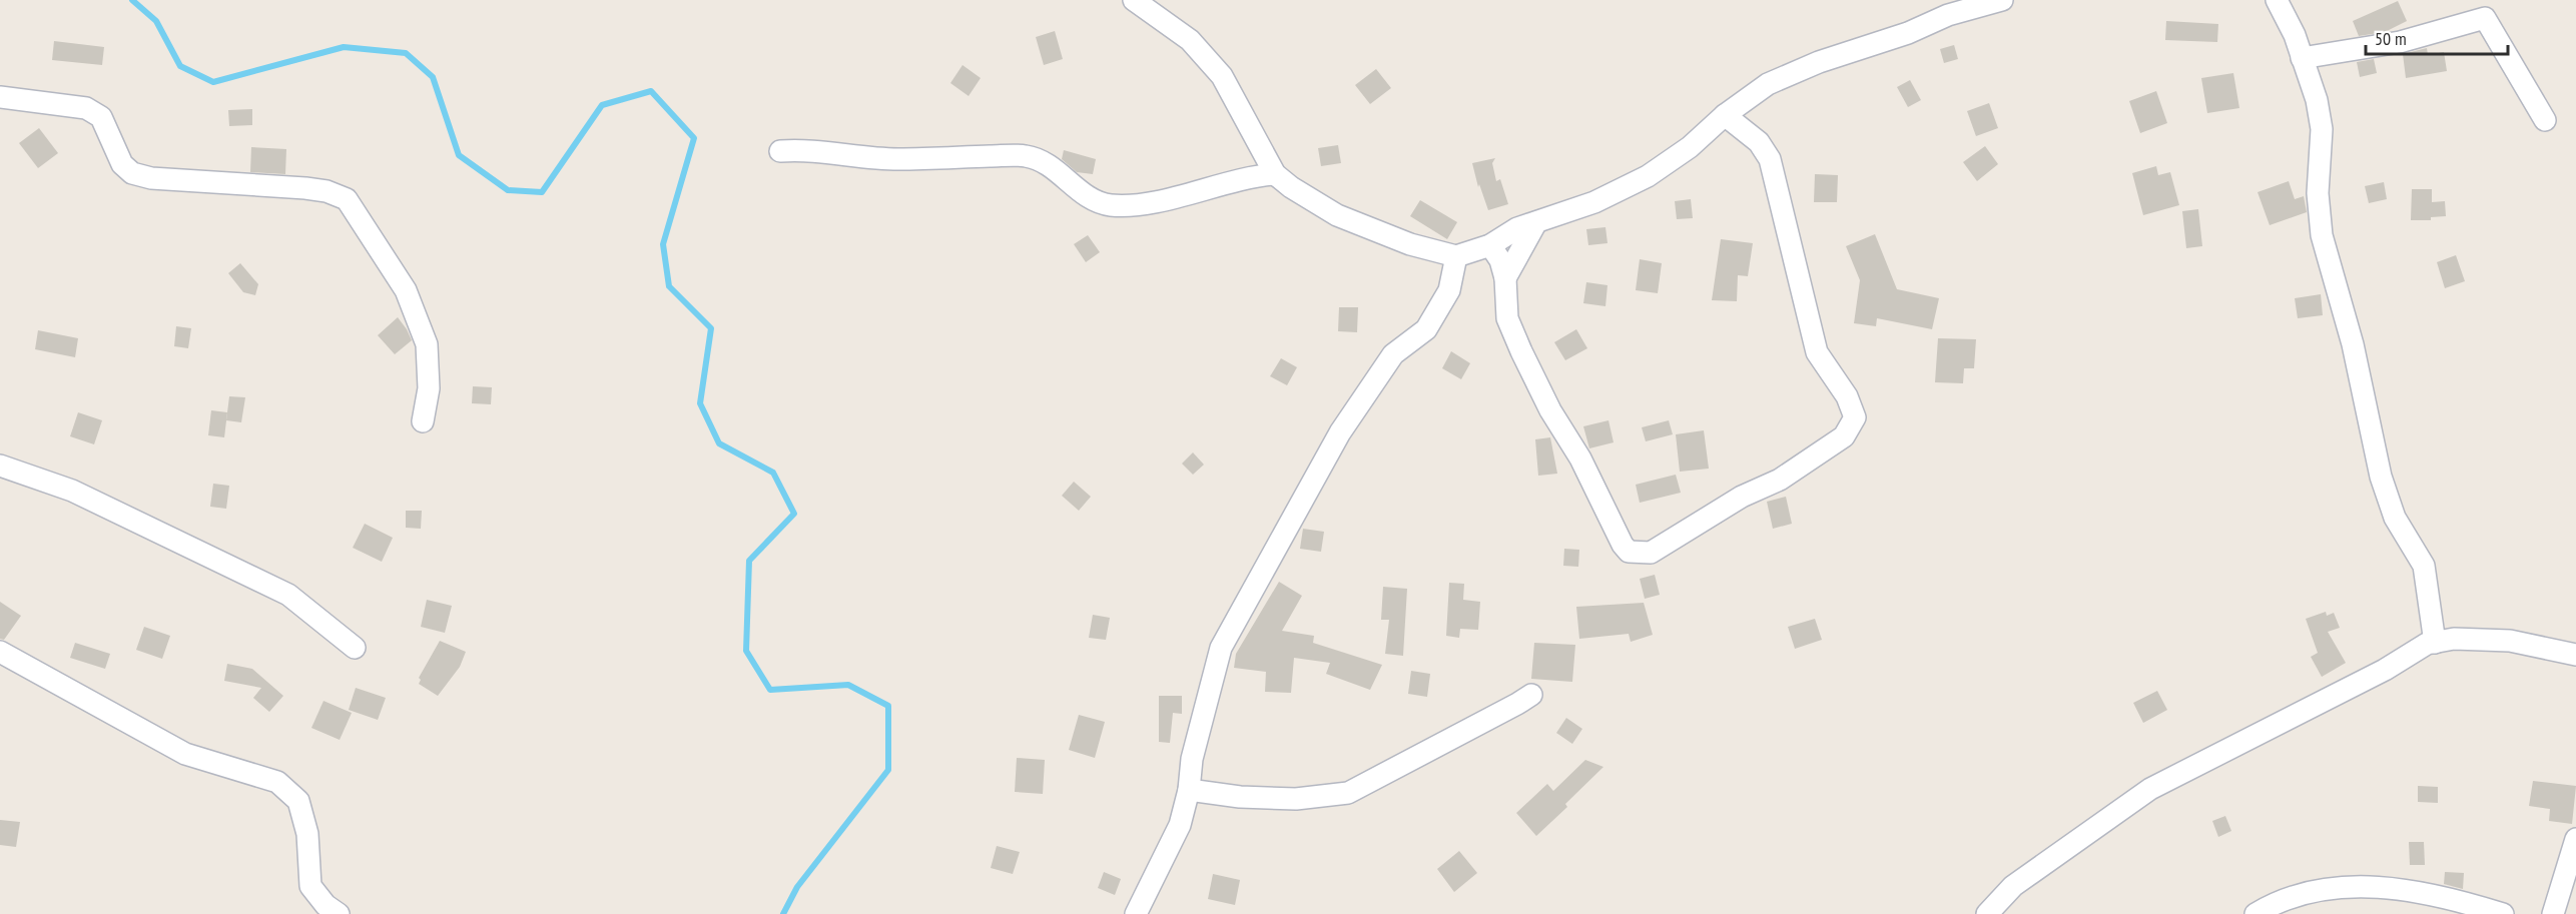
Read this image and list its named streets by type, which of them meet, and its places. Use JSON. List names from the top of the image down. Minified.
{"scale_bar":"50 m"}
